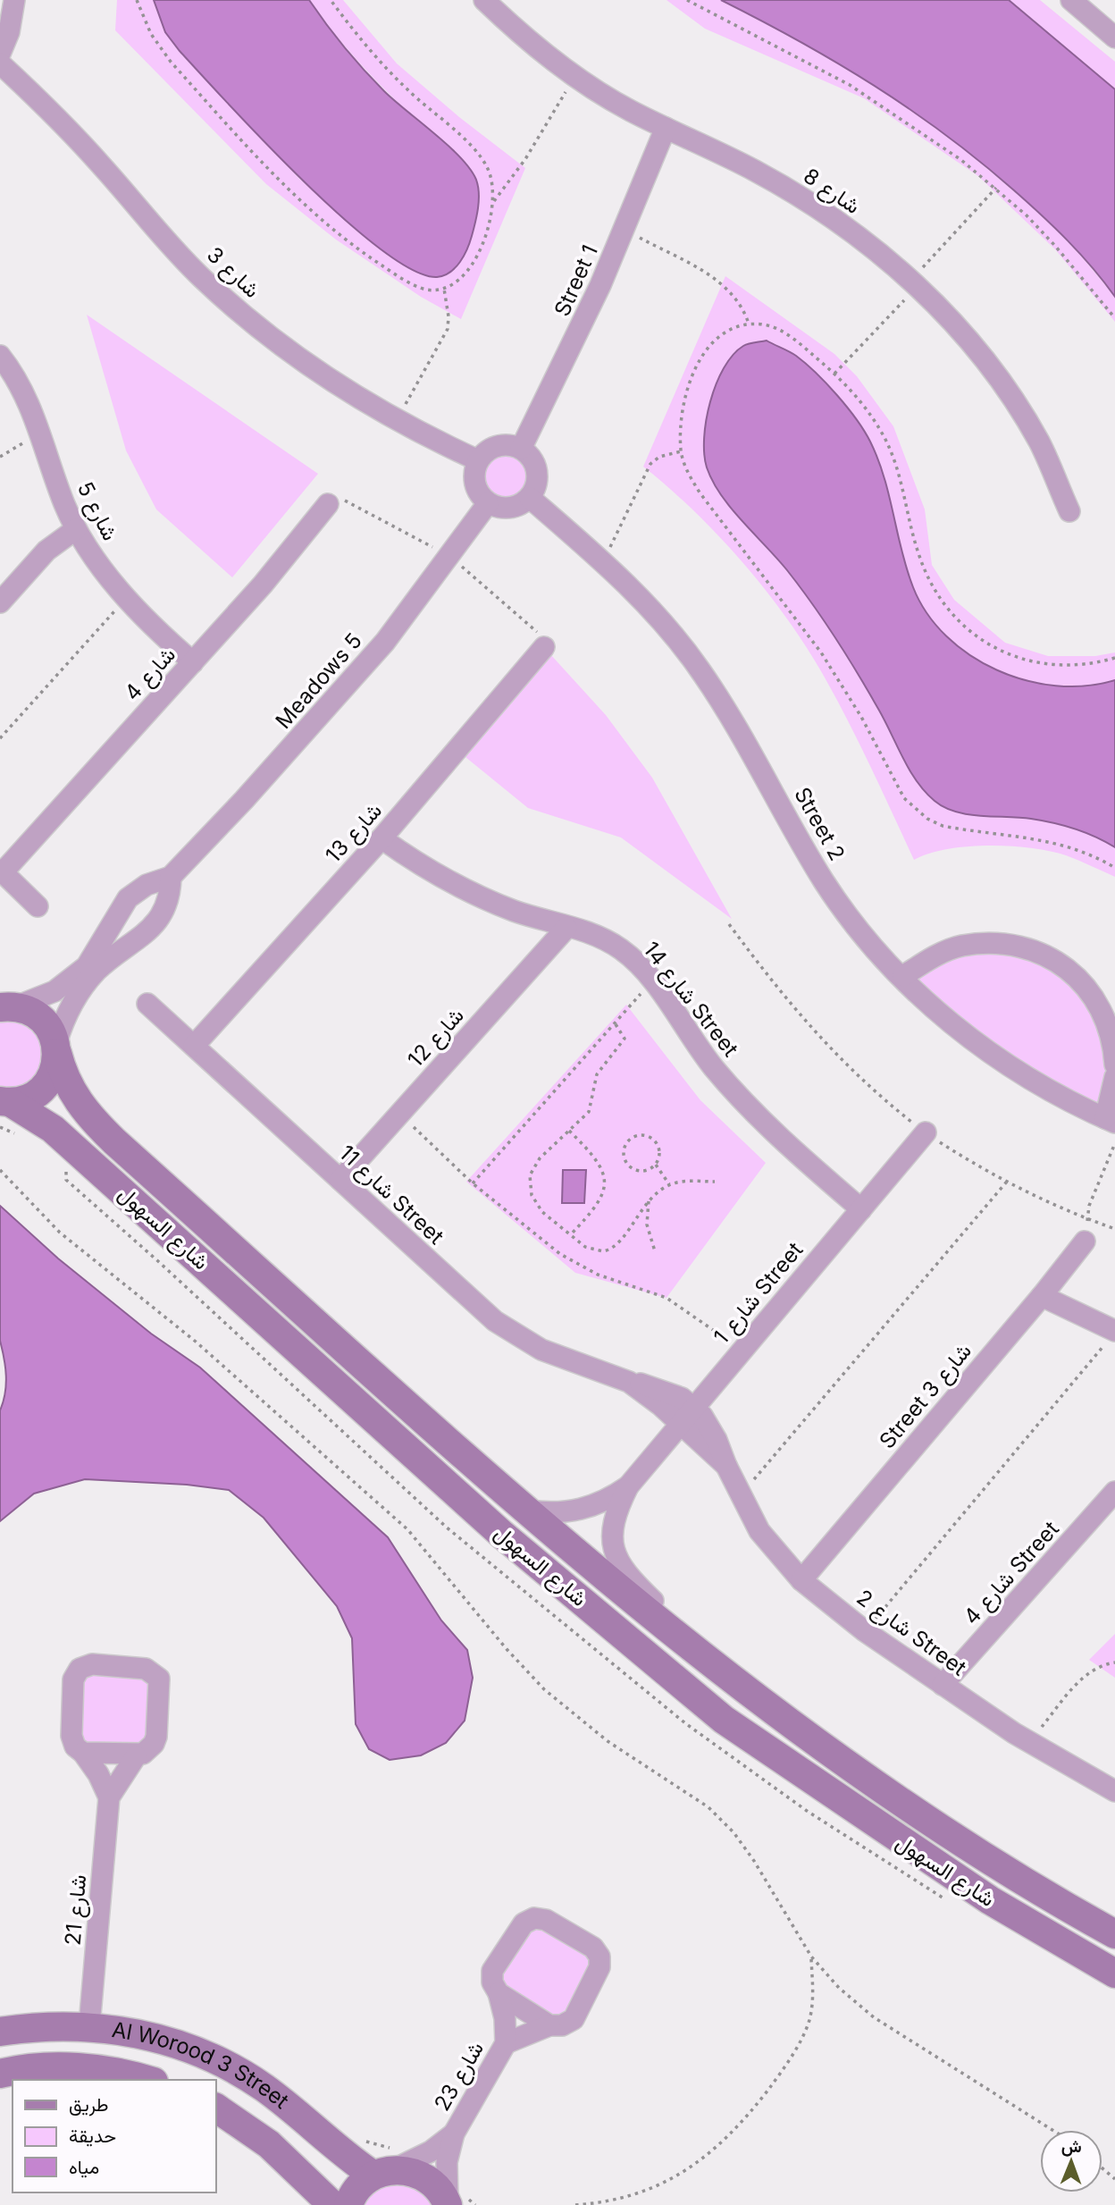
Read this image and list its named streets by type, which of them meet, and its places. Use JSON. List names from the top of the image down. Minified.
{"streets":{"main road":["شارع السهول","Al Worood 3 Street"],"street":["شارع 8","شارع 3","Street 1","شارع 5","شارع 4","Meadows 5","Street 2","شارع 13","شارع 14 Street","شارع 12","شارع 11 Street","شارع 1 Street","Street شارع 3","شارع 4 Street","شارع 2 Street","شارع 21","شارع 23"]},"crossings":[["شارع 8","Street 1"],["شارع 3","Street 1"],["شارع 3","Meadows 5"],["شارع 3","Street 2"],["Street 1","Meadows 5"],["Street 1","Street 2"],["شارع 5","شارع 4"],["Meadows 5","Street 2"],["Meadows 5","شارع السهول"],["شارع 13","شارع 14 Street"],["شارع 13","شارع 11 Street"],["شارع 14 Street","شارع 12"],["شارع 14 Street","شارع 1 Street"],["شارع 12","شارع 11 Street"],["شارع 11 Street","شارع 1 Street"],["شارع 11 Street","شارع 2 Street"],["شارع 1 Street","شارع 2 Street"],["Street شارع 3","شارع 2 Street"],["شارع 4 Street","شارع 2 Street"],["شارع 21","Al Worood 3 Street"],["Al Worood 3 Street","شارع 23"]],"legend":["طريق","حديقة","مياه"],"north":"top"}
